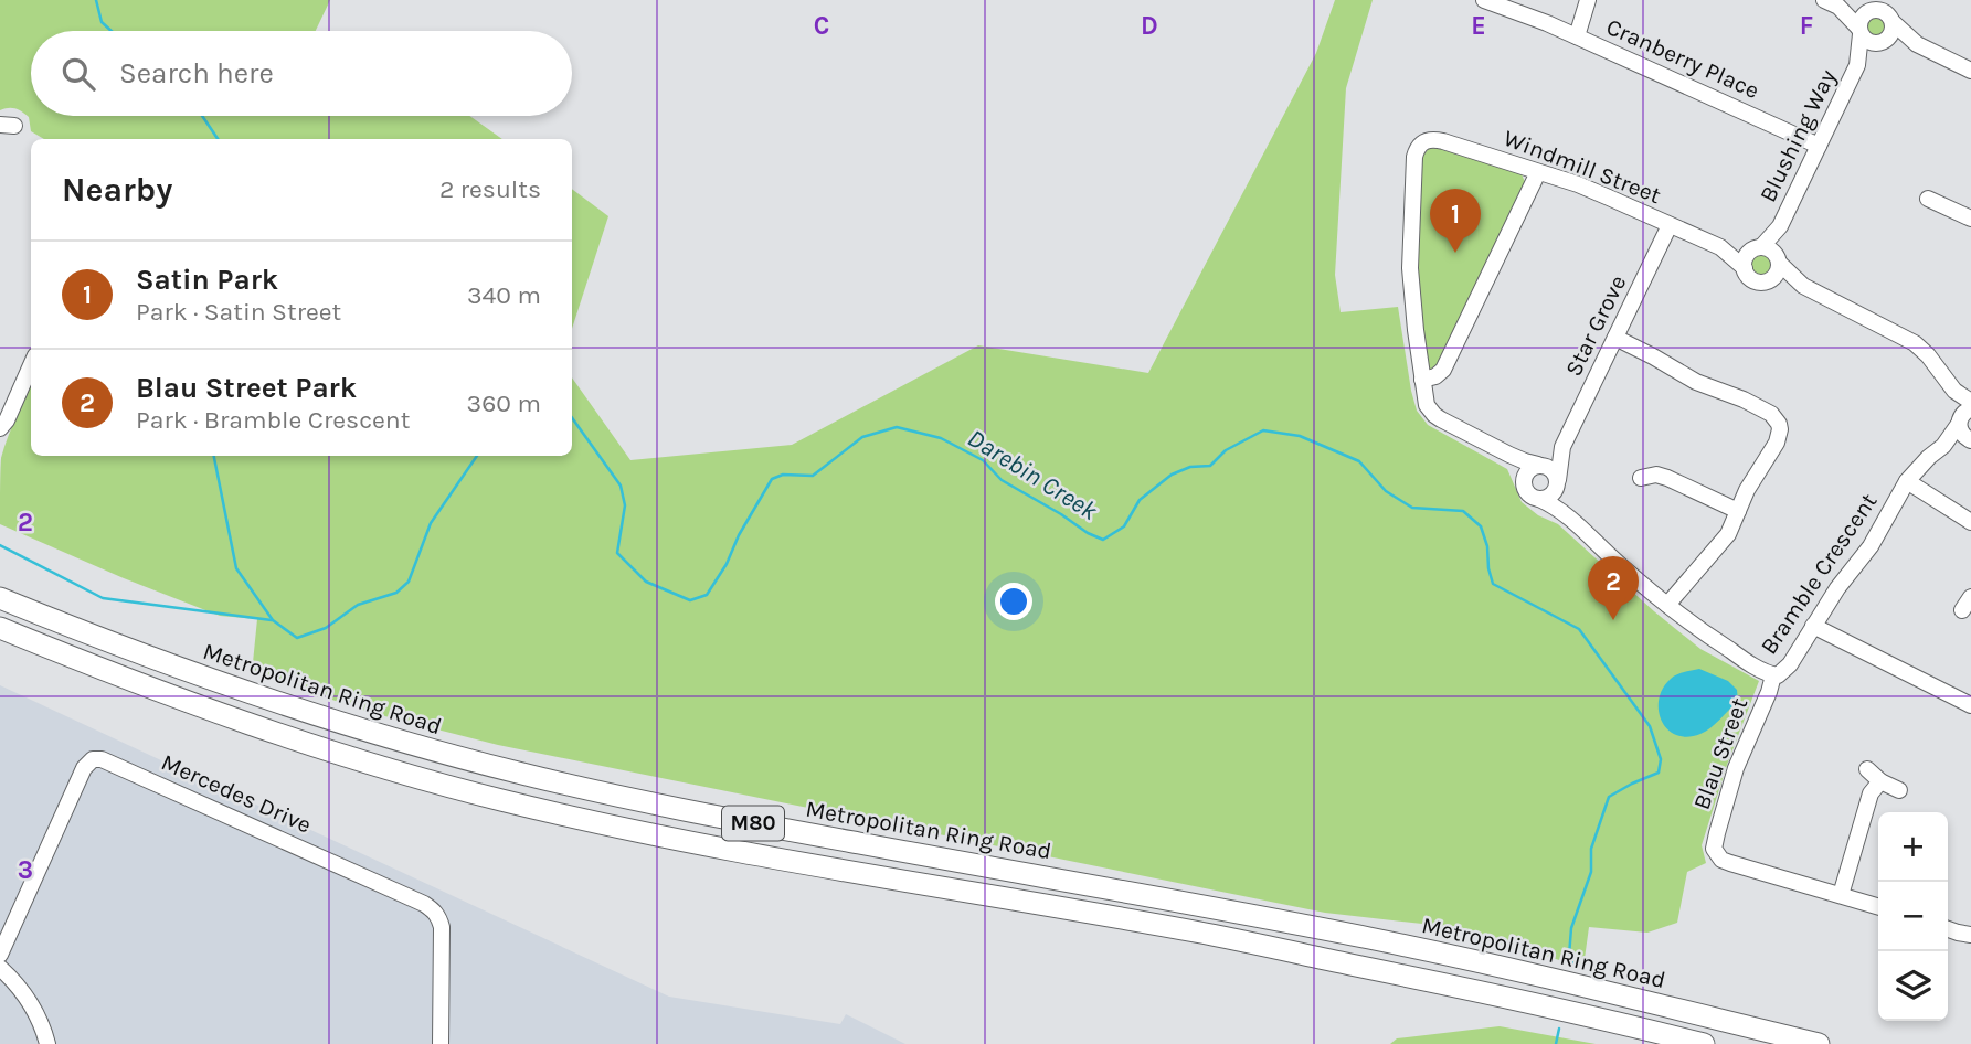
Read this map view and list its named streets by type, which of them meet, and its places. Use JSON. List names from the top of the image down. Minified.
{"streets":{"highway":["Metropolitan Ring Road","M80"],"street":["Cranberry Place","Blushing Way","Windmill Street","Star Grove","Bramble Crescent","Blau Street","Mercedes Drive"]},"crossings":[["Cranberry Place","Blushing Way"],["Blushing Way","Windmill Street"],["Windmill Street","Star Grove"],["Star Grove","Bramble Crescent"],["Bramble Crescent","Blau Street"]],"water":["Darebin Creek"],"page":{"search":"Search here","heading":["Nearby","2 results"],"pins":["1","2"],"list":[{"mark":"1","name":"Satin Park","note":"Park · Satin Street","value":"340 m"},{"mark":"2","name":"Blau Street Park","note":"Park · Bramble Crescent","value":"360 m"}],"map_buttons":["+","−"]},"grid":{"columns":["C","D","E","F"],"rows":["2","3"]}}
